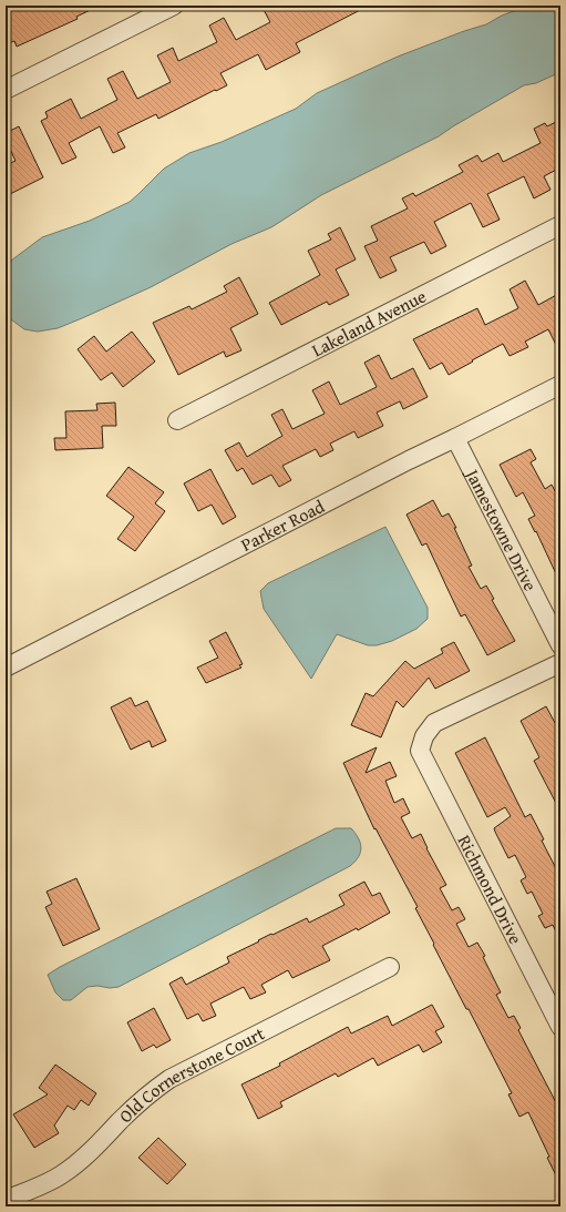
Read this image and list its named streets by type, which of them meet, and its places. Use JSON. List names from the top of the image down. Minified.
{"streets":{"street":["Lakeland Avenue","Parker Road","Jamestowne Drive","Richmond Drive","Old Cornerstone Court"]},"crossings":[["Parker Road","Jamestowne Drive"]]}
